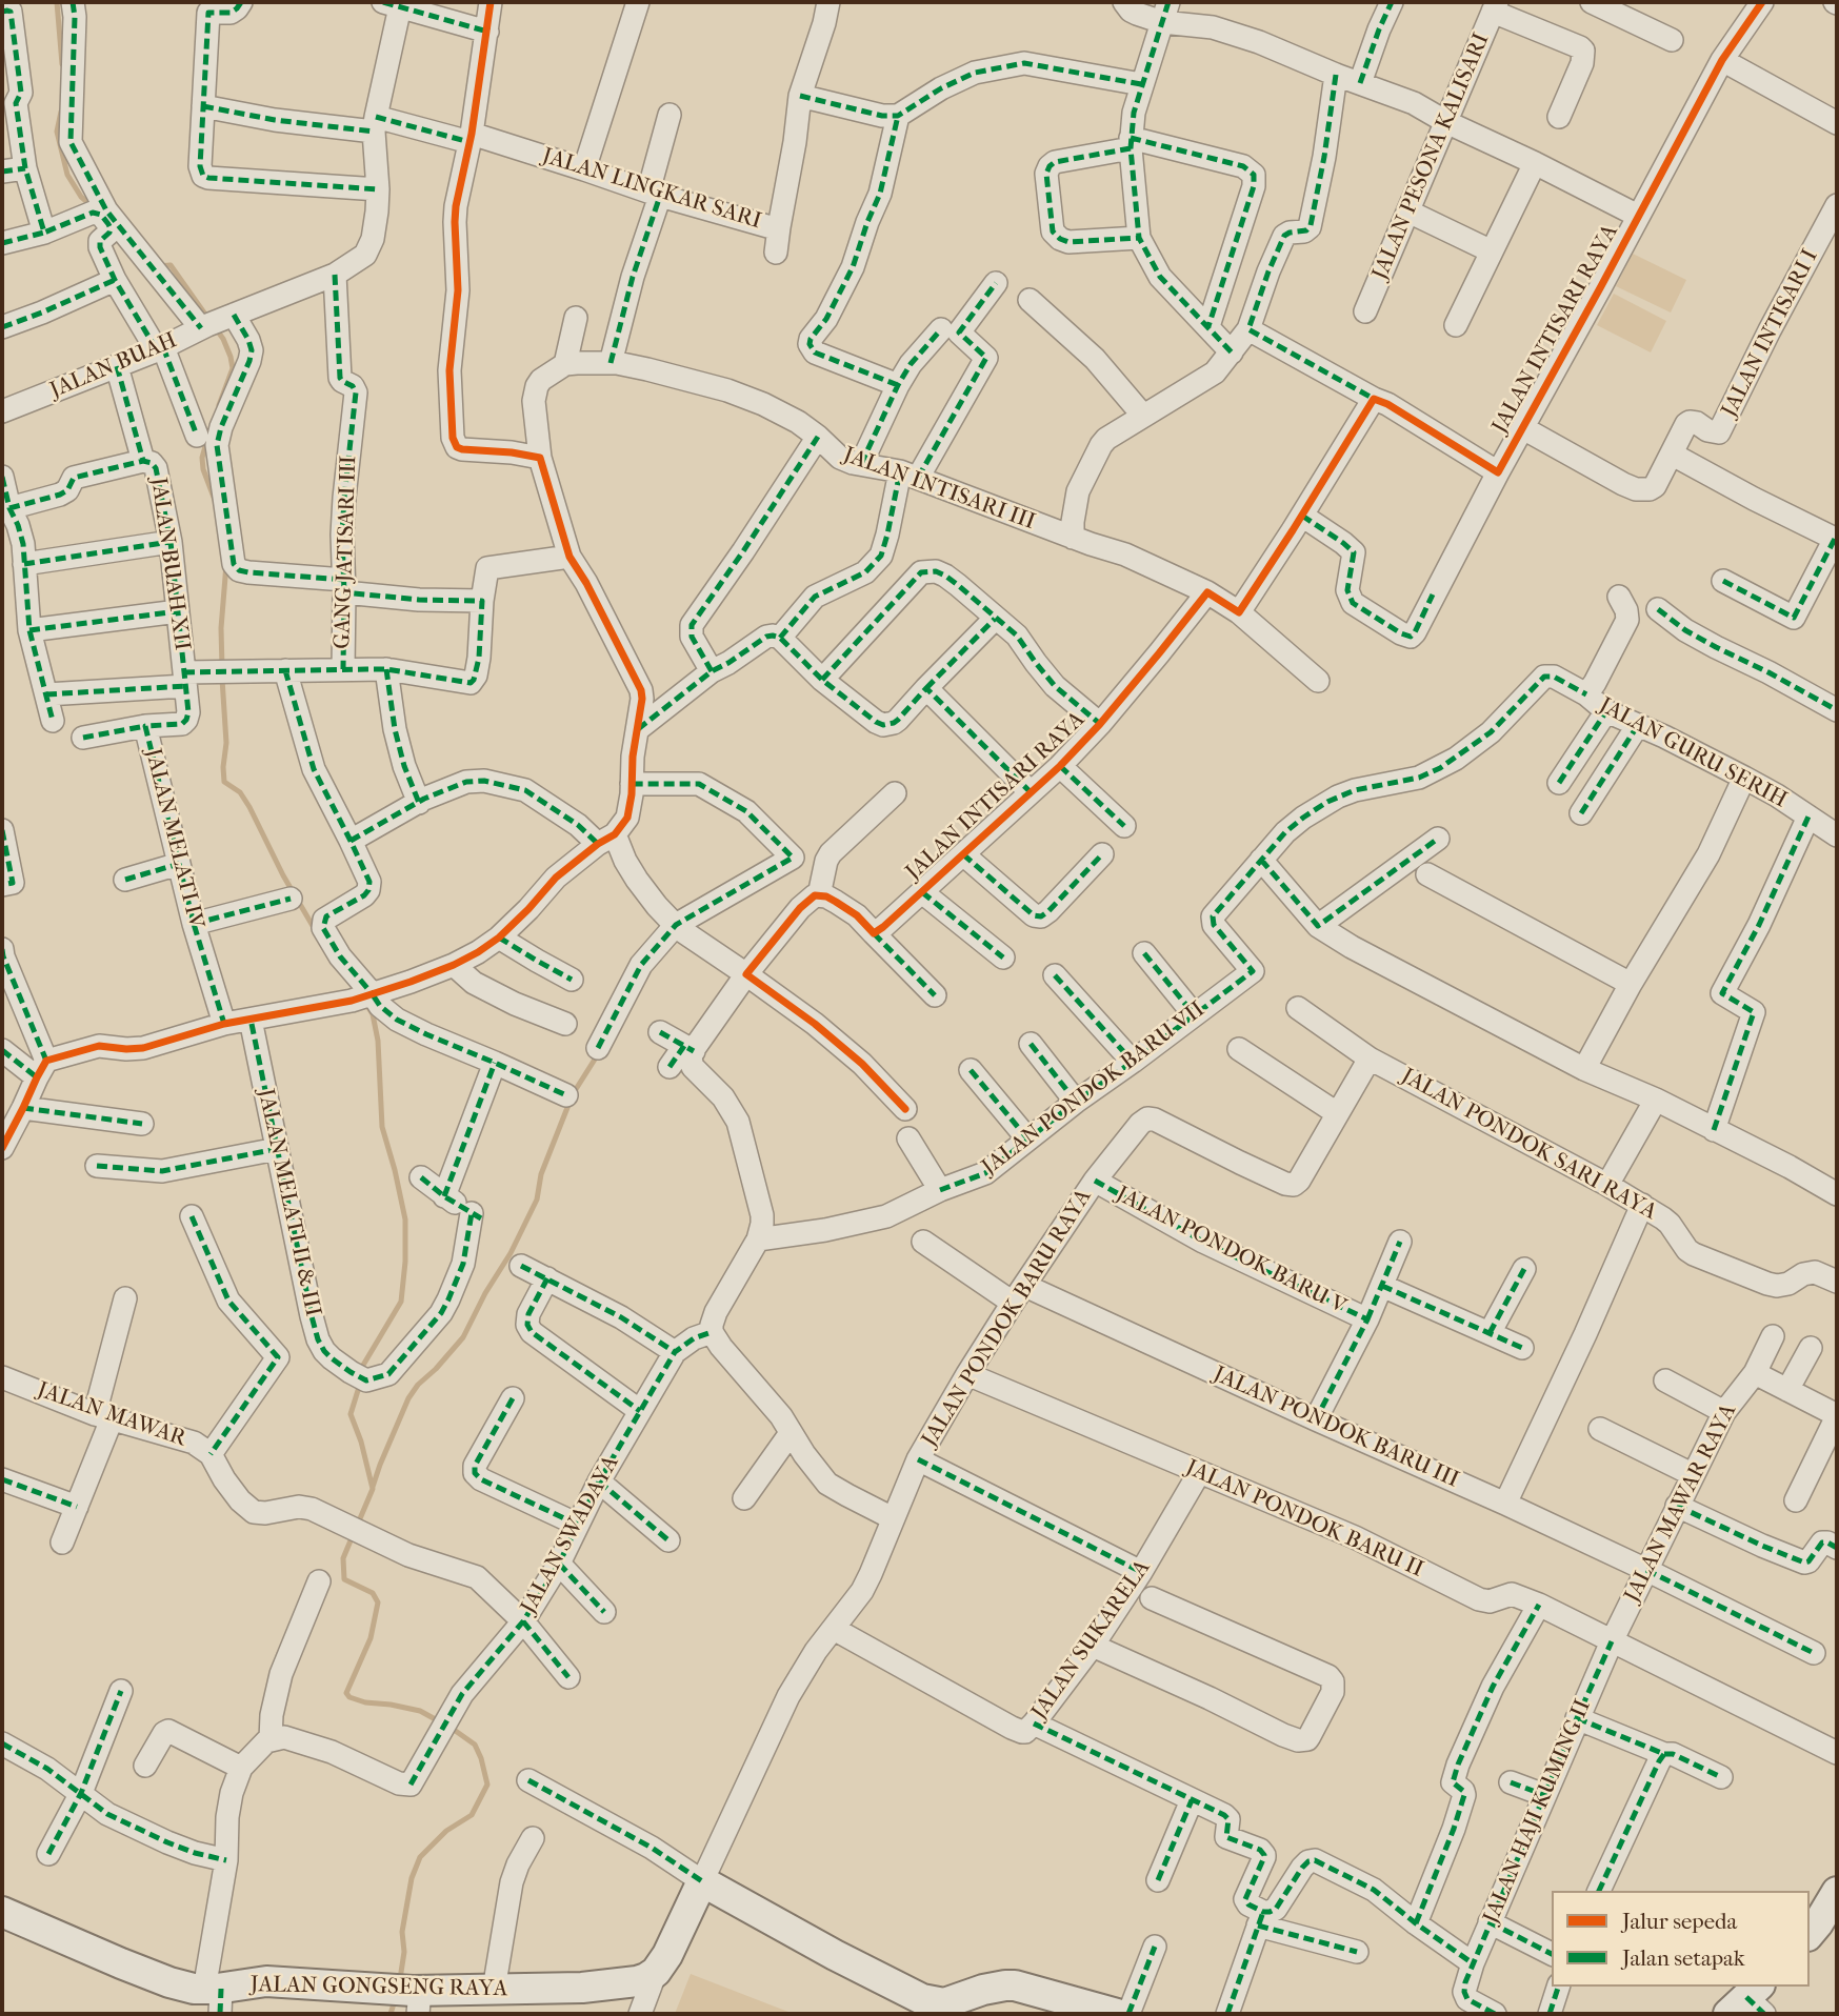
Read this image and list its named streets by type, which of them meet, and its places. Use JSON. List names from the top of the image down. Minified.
{"streets":{"street":["JALAN PESONA KALISARI","JALAN LINGKAR SARI","JALAN INTISARI RAYA","JALAN INTISARI I","JALAN BUAH","JALAN INTISARI III","GANG JATISARI III","JALAN BUAH XII","JALAN GURU SERIH","JALAN MELATI IV","JALAN PONDOK BARU VII","JALAN PONDOK SARI RAYA","JALAN MELATI II & III","JALAN PONDOK BARU V","JALAN PONDOK BARU RAYA","JALAN MAWAR","JALAN PONDOK BARU III","JALAN MAWAR RAYA","JALAN PONDOK BARU II","JALAN SWADAYA","JALAN SUKARELA","JALAN HAJI KUMING II","JALAN GONGSENG RAYA"]},"crossings":[["JALAN LINGKAR SARI","JALAN BUAH"],["JALAN INTISARI RAYA","JALAN INTISARI I"],["JALAN INTISARI RAYA","JALAN INTISARI III"],["JALAN BUAH","GANG JATISARI III"],["JALAN BUAH","JALAN BUAH XII"],["GANG JATISARI III","JALAN BUAH XII"],["GANG JATISARI III","JALAN MELATI IV"],["JALAN BUAH XII","JALAN MELATI IV"],["JALAN GURU SERIH","JALAN PONDOK BARU VII"],["JALAN PONDOK SARI RAYA","JALAN PONDOK BARU RAYA"],["JALAN PONDOK BARU V","JALAN PONDOK BARU RAYA"],["JALAN PONDOK BARU V","JALAN PONDOK BARU III"],["JALAN PONDOK BARU RAYA","JALAN PONDOK BARU III"],["JALAN PONDOK BARU RAYA","JALAN PONDOK BARU II"],["JALAN PONDOK BARU RAYA","JALAN SUKARELA"],["JALAN MAWAR","JALAN SWADAYA"],["JALAN PONDOK BARU III","JALAN MAWAR RAYA"],["JALAN MAWAR RAYA","JALAN PONDOK BARU II"],["JALAN MAWAR RAYA","JALAN HAJI KUMING II"],["JALAN PONDOK BARU II","JALAN SUKARELA"],["JALAN PONDOK BARU II","JALAN HAJI KUMING II"]],"legend":["Jalur sepeda","Jalan setapak"]}
